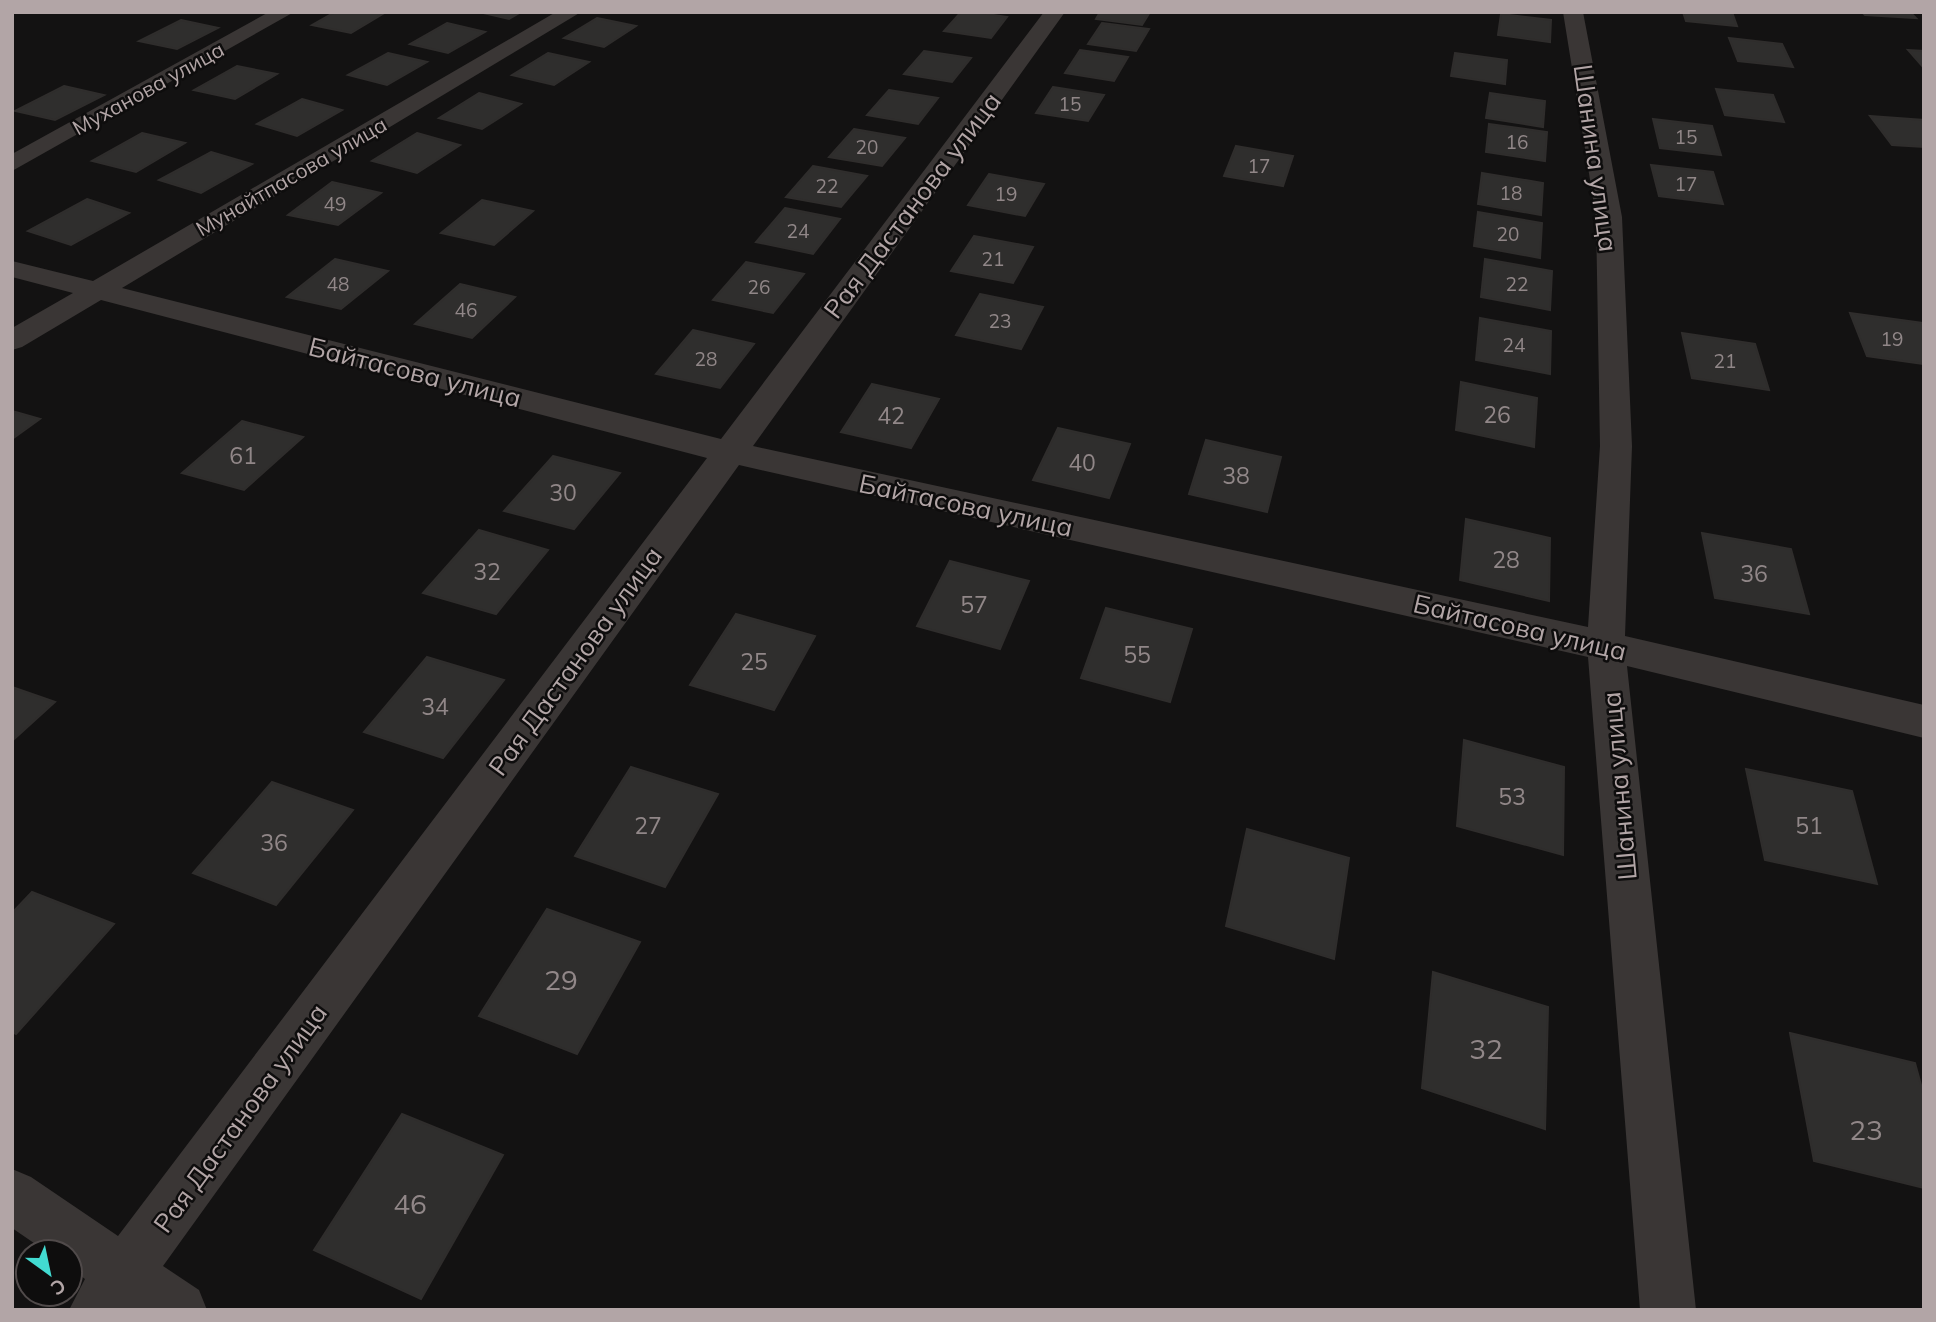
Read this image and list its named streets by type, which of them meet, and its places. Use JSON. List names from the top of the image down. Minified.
{"streets":{"street":["Муханова улица","Шанина улица","Мунайтпасова улица","Рая Дастанова улица","Байтасова улица"]},"crossings":[["Шанина улица","Байтасова улица"],["Мунайтпасова улица","Байтасова улица"],["Рая Дастанова улица","Байтасова улица"]],"house_numbers":["15","15","16","20","17","17","22","18","19","49","24","20","21","48","22","26","46","23","19","24","28","21","26","42","61","40","38","30","28","32","36","57","55","25","34","53","27","51","36","29","32","23","46"],"north":"bottom right"}
